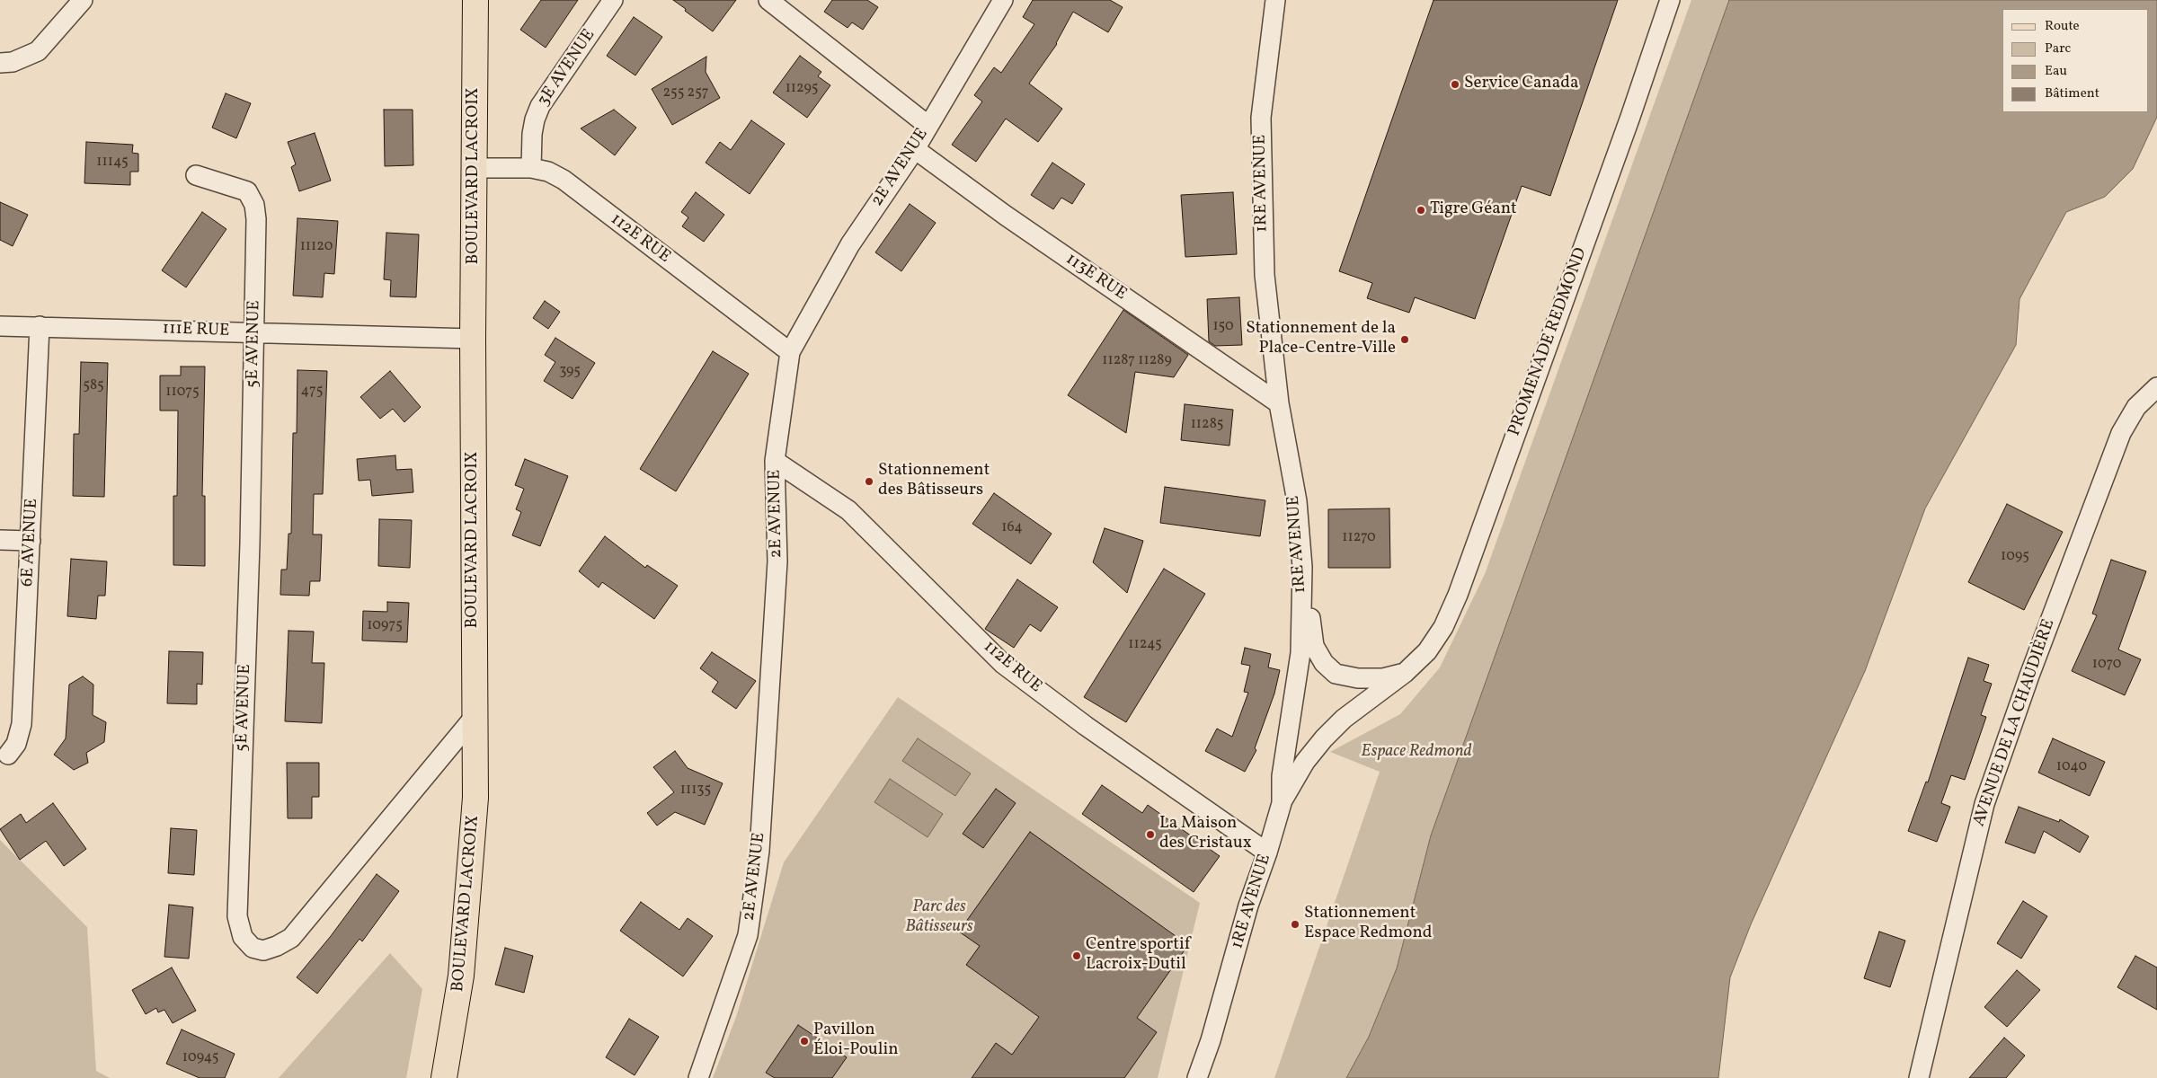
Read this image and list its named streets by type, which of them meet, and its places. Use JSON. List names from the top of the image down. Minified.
{"streets":{"main road":["BOULEVARD LACROIX"],"street":["3E AVENUE","2E AVENUE","1RE AVENUE","112E RUE","113E RUE","111E RUE","PROMENADE REDMOND","5E AVENUE","6E AVENUE","AVENUE DE LA CHAUDIÈRE"]},"crossings":[["3E AVENUE","112E RUE"],["2E AVENUE","112E RUE"],["2E AVENUE","113E RUE"],["BOULEVARD LACROIX","112E RUE"],["BOULEVARD LACROIX","111E RUE"],["BOULEVARD LACROIX","5E AVENUE"],["1RE AVENUE","112E RUE"],["1RE AVENUE","113E RUE"],["1RE AVENUE","PROMENADE REDMOND"],["111E RUE","5E AVENUE"],["111E RUE","6E AVENUE"]],"parks":["Espace Redmond","Parc des Bâtisseurs"],"places":["Service Canada","Tigre Géant","Stationnement de la Place-Centre-Ville","Stationnement des Bâtisseurs","La Maison des Cristaux","Stationnement Espace Redmond","Centre sportif Lacroix-Dutil","Pavillon Éloi-Poulin"],"house_numbers":["11295","255 257","11145","11120","150","11287 11289","395","585","475","11075","11285","164","11270","1095","10975","11245","1070","1040","11135","10945"],"legend":["Route","Parc","Eau","Bâtiment"]}
